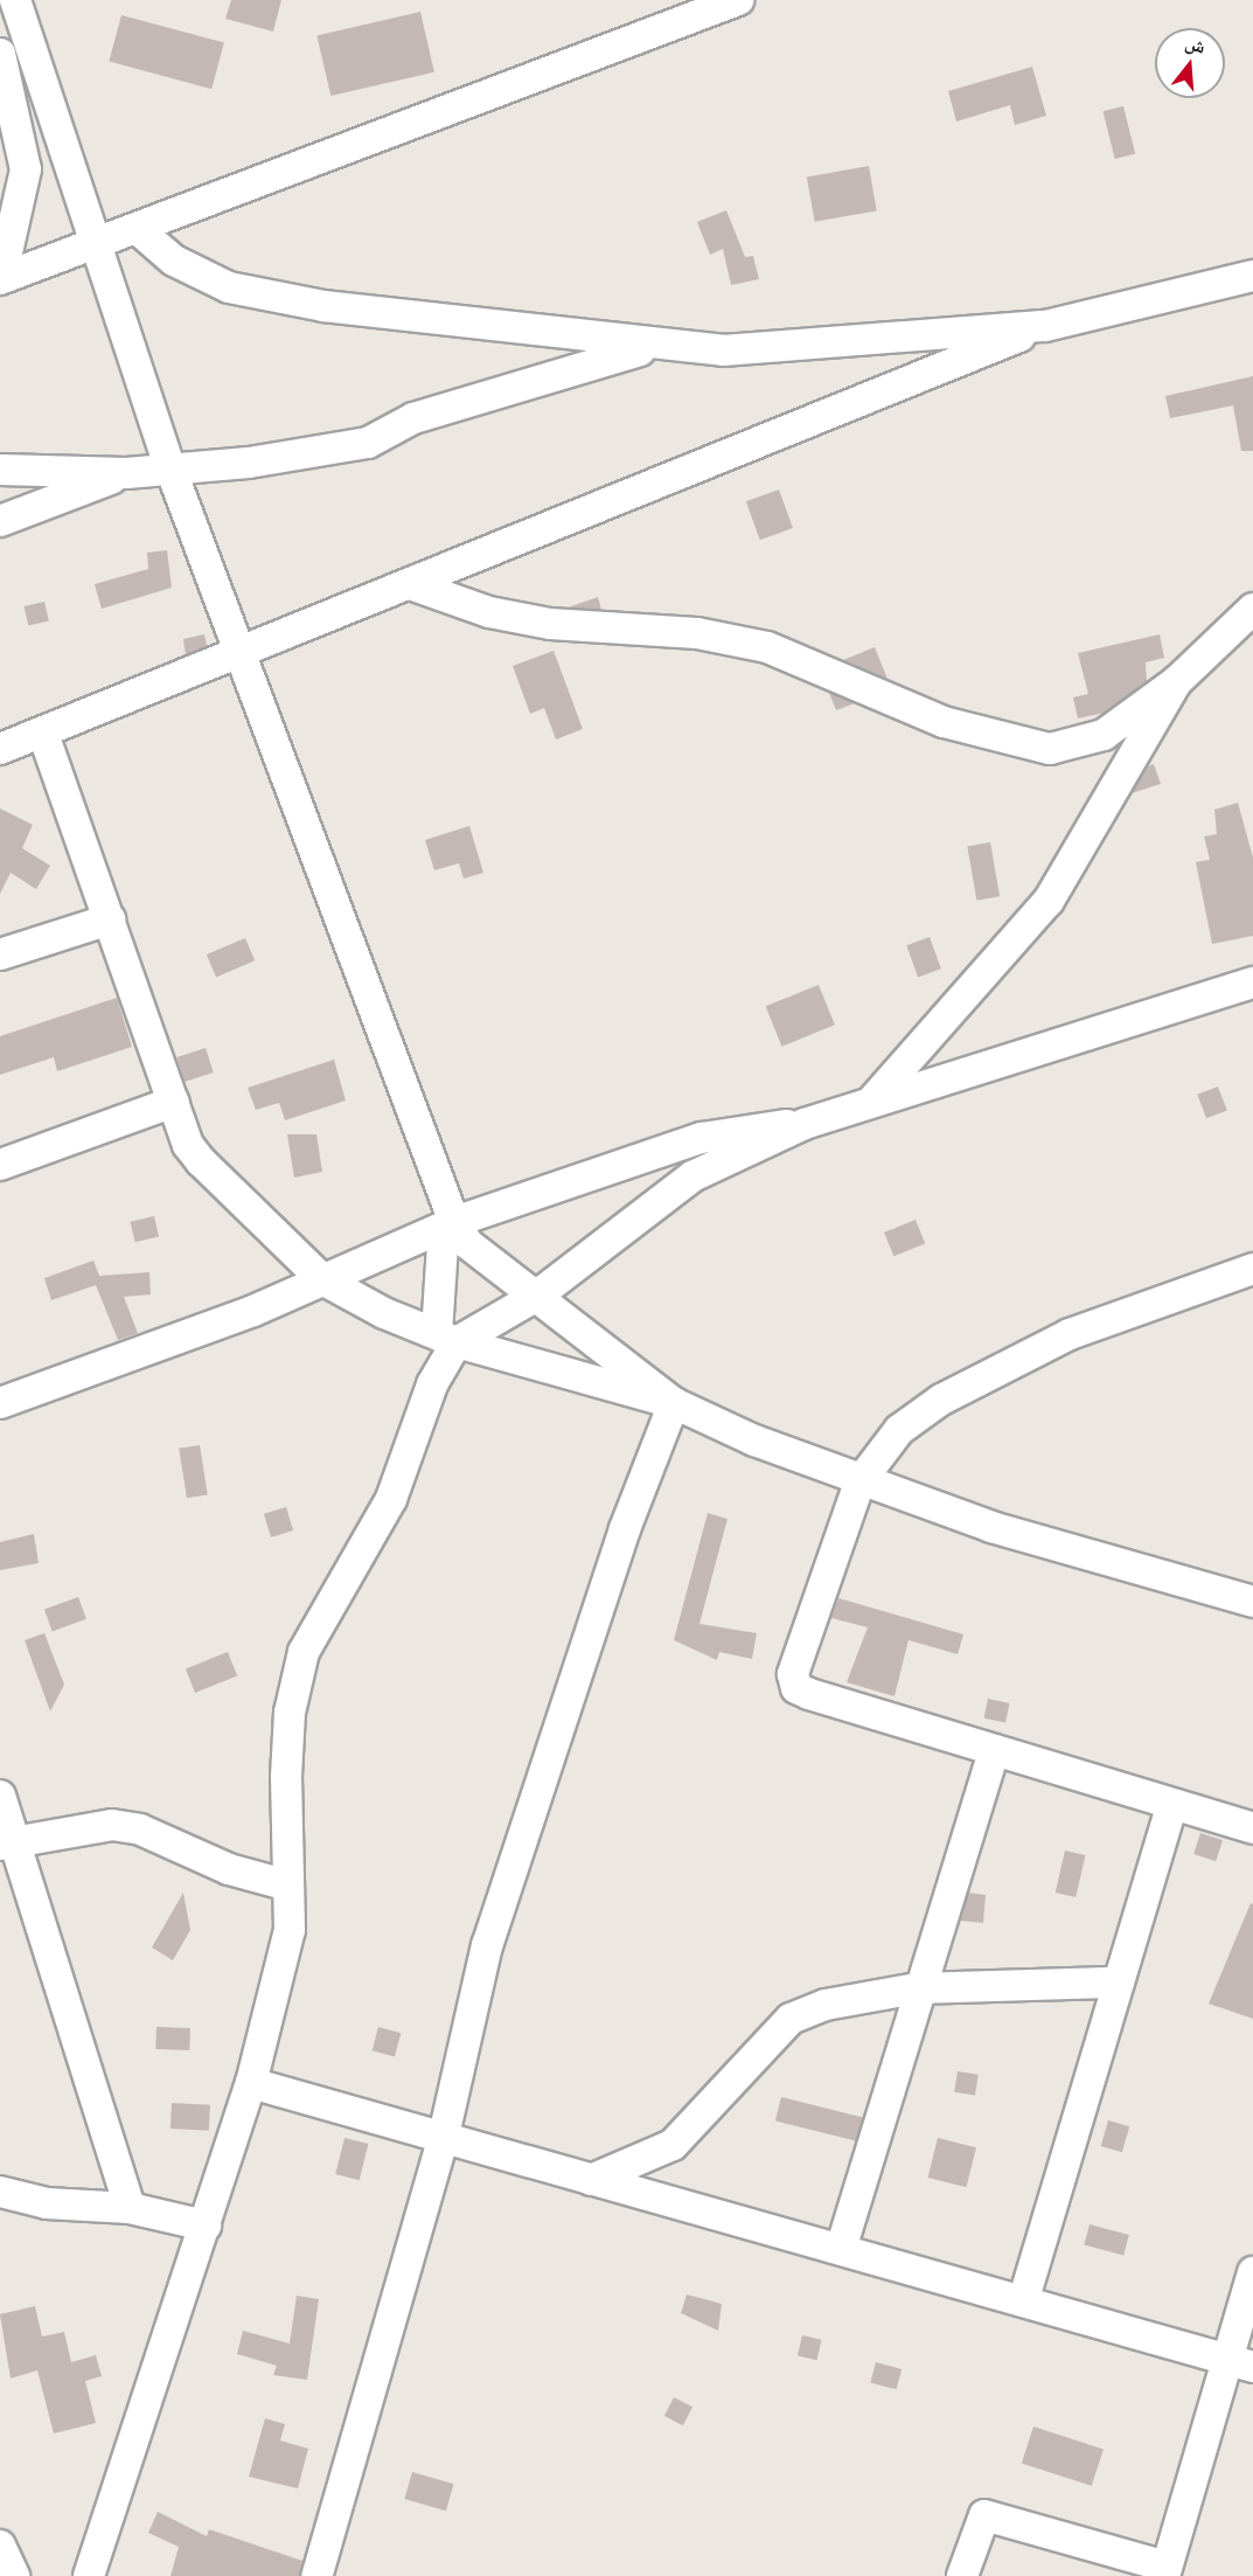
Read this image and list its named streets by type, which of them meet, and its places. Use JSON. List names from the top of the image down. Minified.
{"north":"top"}
